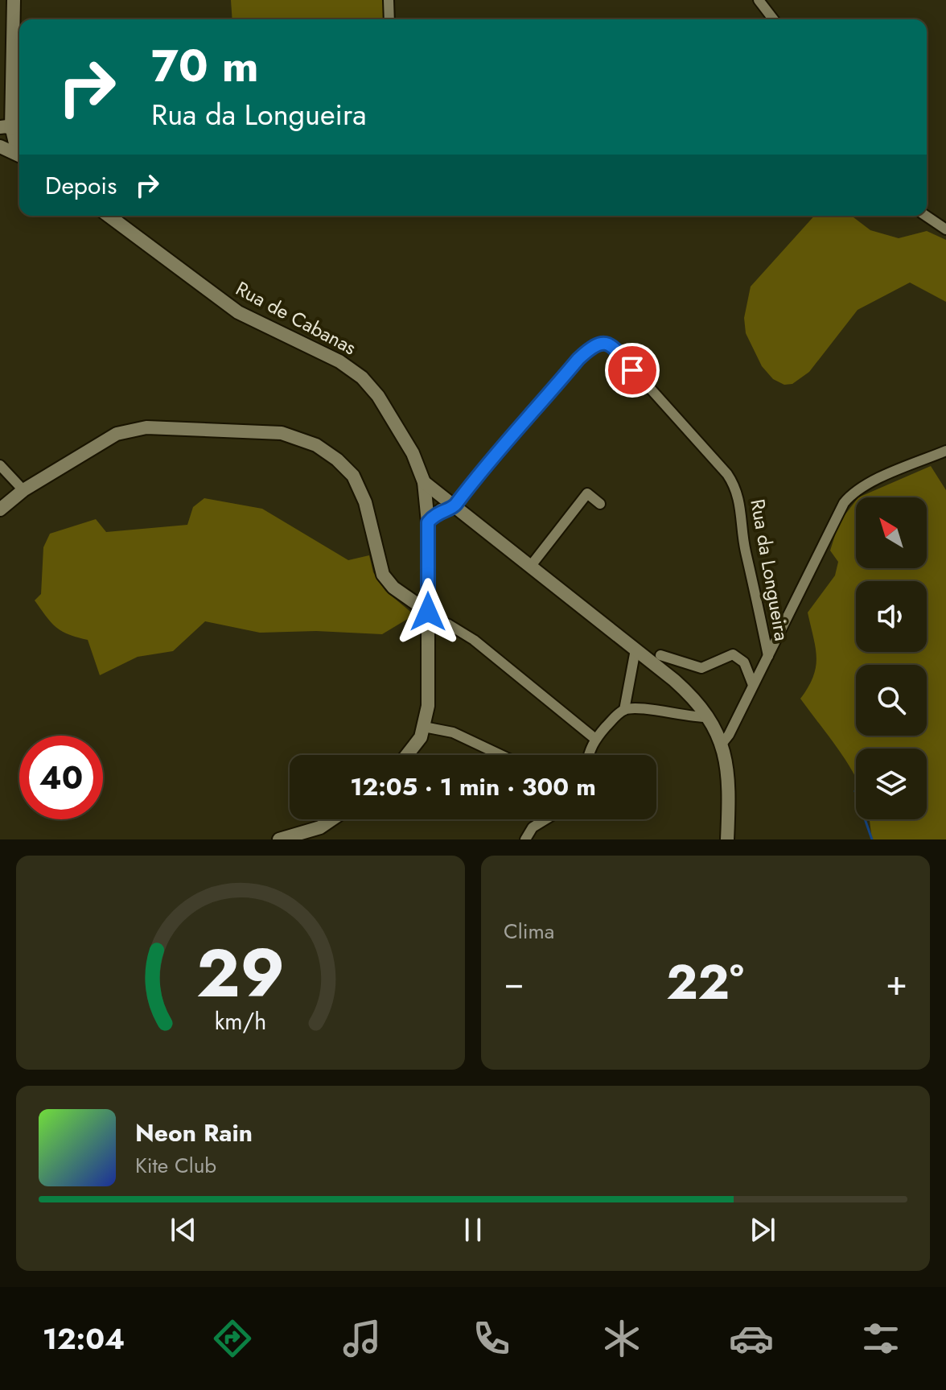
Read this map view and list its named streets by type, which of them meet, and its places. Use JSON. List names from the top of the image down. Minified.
{"streets":{"street":["Rua de Cabanas","Rua da Longueira"]},"north":"top left","page":{"turn":["70 m","Rua da Longueira"],"then":"Depois","limit":"40","trip":"12:05 · 1 min · 300 m","tile":"Clima","heat":["−","22°","+"],"song":["Neon Rain","Kite Club"],"tabs":"12:04","gauge":["29","km/h"]}}
